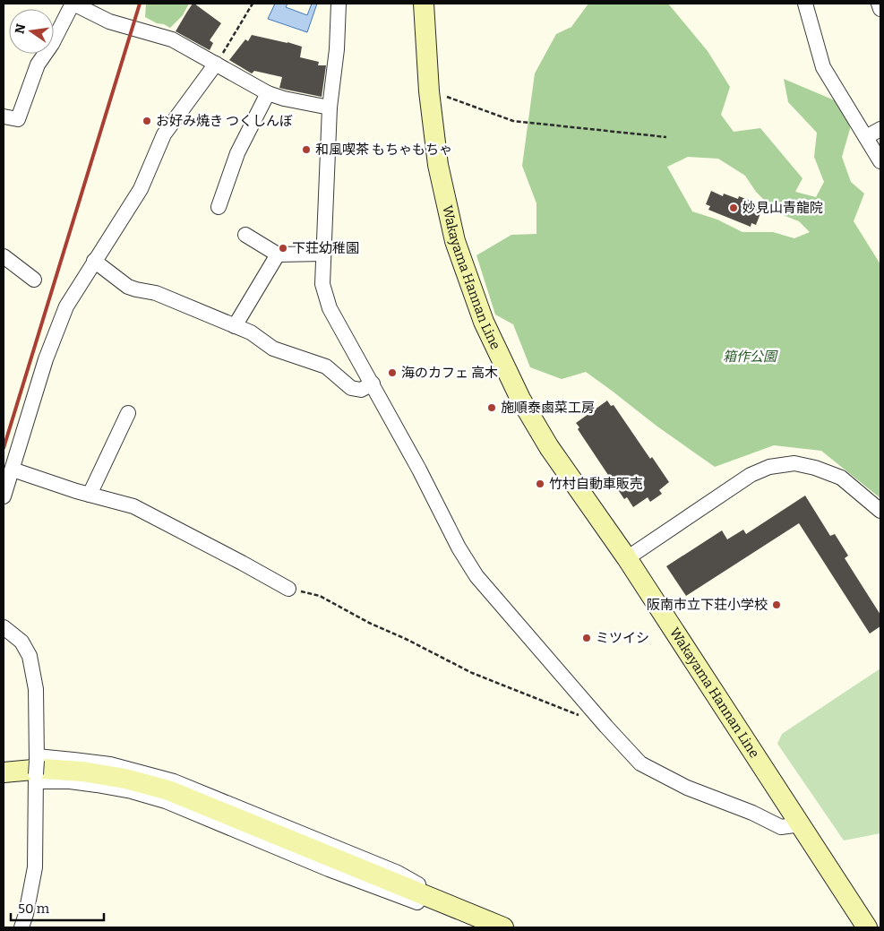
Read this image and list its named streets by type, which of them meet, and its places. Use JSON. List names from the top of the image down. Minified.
{"streets":{"main road":["Wakayama Hannan Line"]},"parks":["箱作公園"],"places":["お好み焼き つくしんぼ","和風喫茶 もちゃもちゃ","妙見山青龍院","下荘幼稚園","海のカフェ 高木","施順泰鹵菜工房","竹村自動車販売","阪南市立下荘小学校","ミツイシ"],"scale_bar":"50 m","north":"left"}
